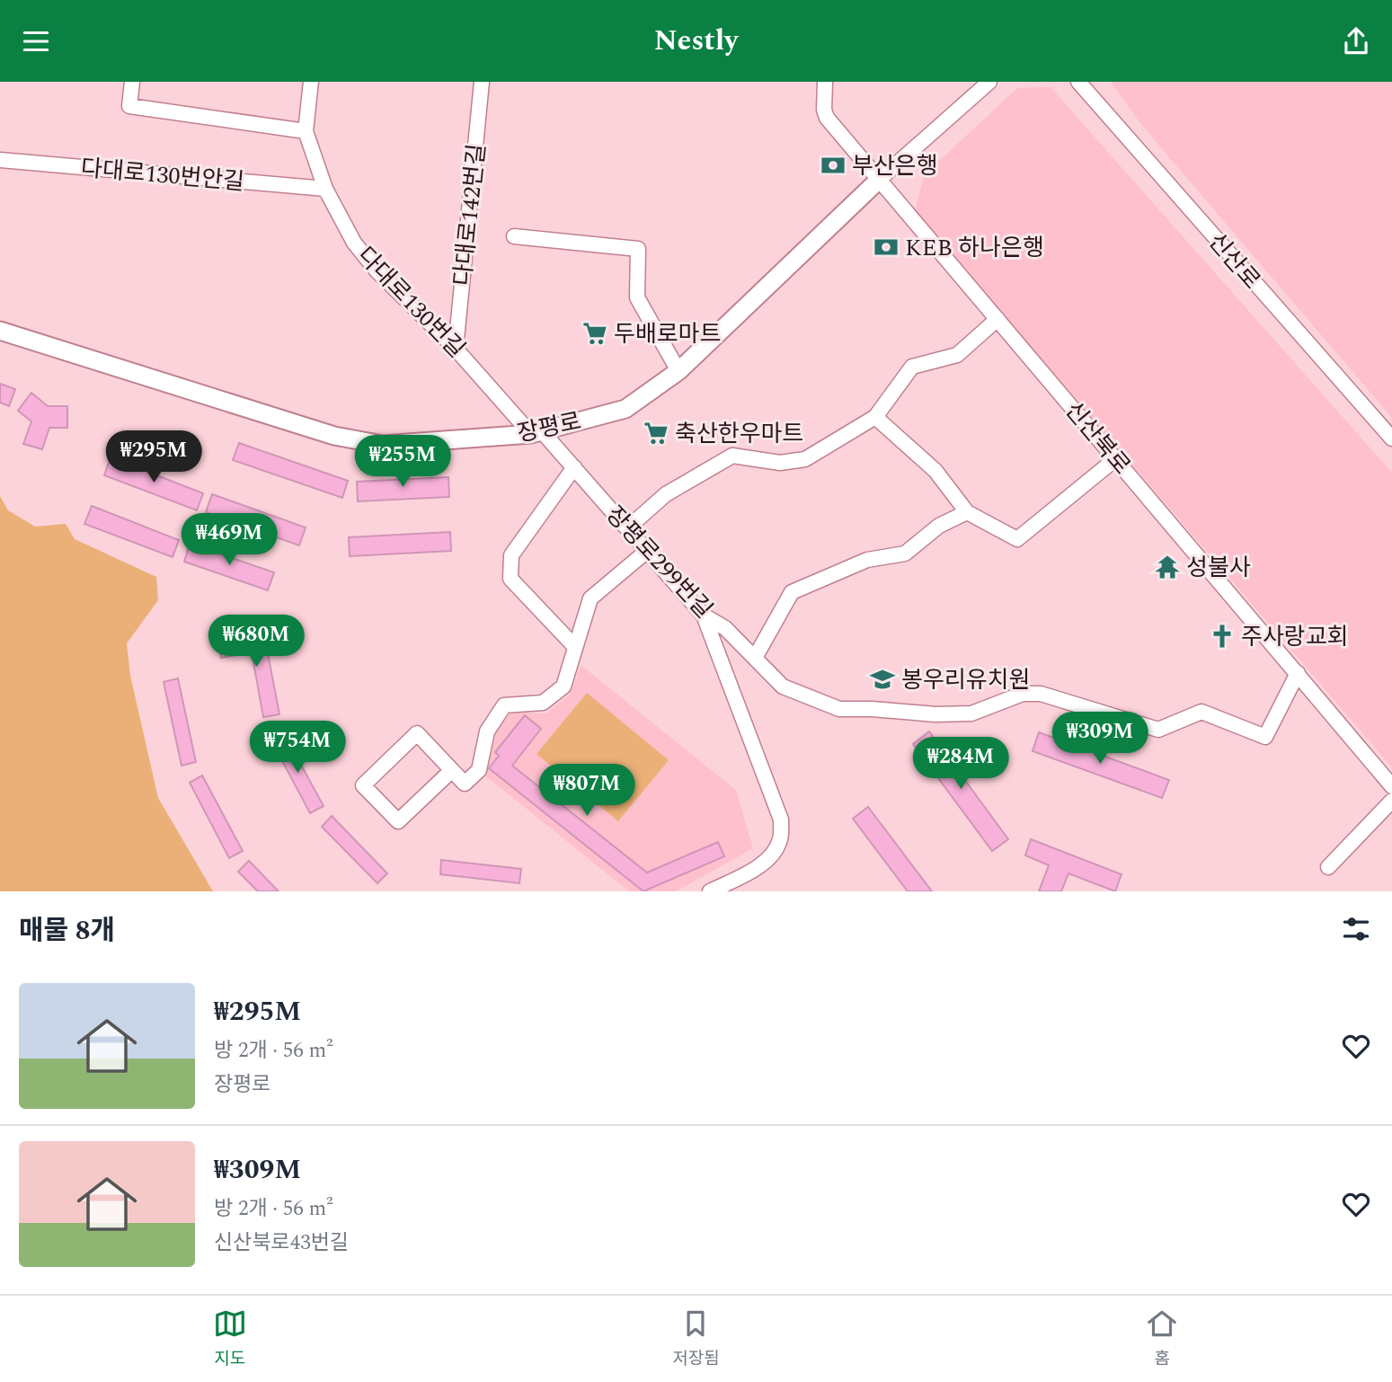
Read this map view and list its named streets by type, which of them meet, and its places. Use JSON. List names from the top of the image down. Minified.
{"streets":{"main road":["장평로"],"street":["다대로130번안길","다대로142번길","신산로","다대로130번길","신산북로","장평로299번길"]},"crossings":[["다대로130번안길","다대로130번길"],["다대로142번길","다대로130번길"],["다대로130번길","장평로"],["다대로130번길","장평로299번길"],["장평로","신산북로"],["장평로","장평로299번길"],["신산북로","장평로299번길"]],"places":{"bank":["부산은행","KEB 하나은행"],"supermarket":["두배로마트","축산한우마트"],"temple":["성불사"],"church":["주사랑교회"],"school or university":["봉우리유치원"]},"page":{"header":"Nestly","price":["₩295M","₩255M","₩469M","₩680M","₩309M","₩754M","₩284M","₩807M"],"heading":"매물 8개","list":[{"name":"₩295M","note":"방 2개 · 56 m² · 장평로"},{"name":"₩309M","note":"방 2개 · 56 m² · 신산북로43번길"}],"tabs":["지도","저장됨","홈"]}}
